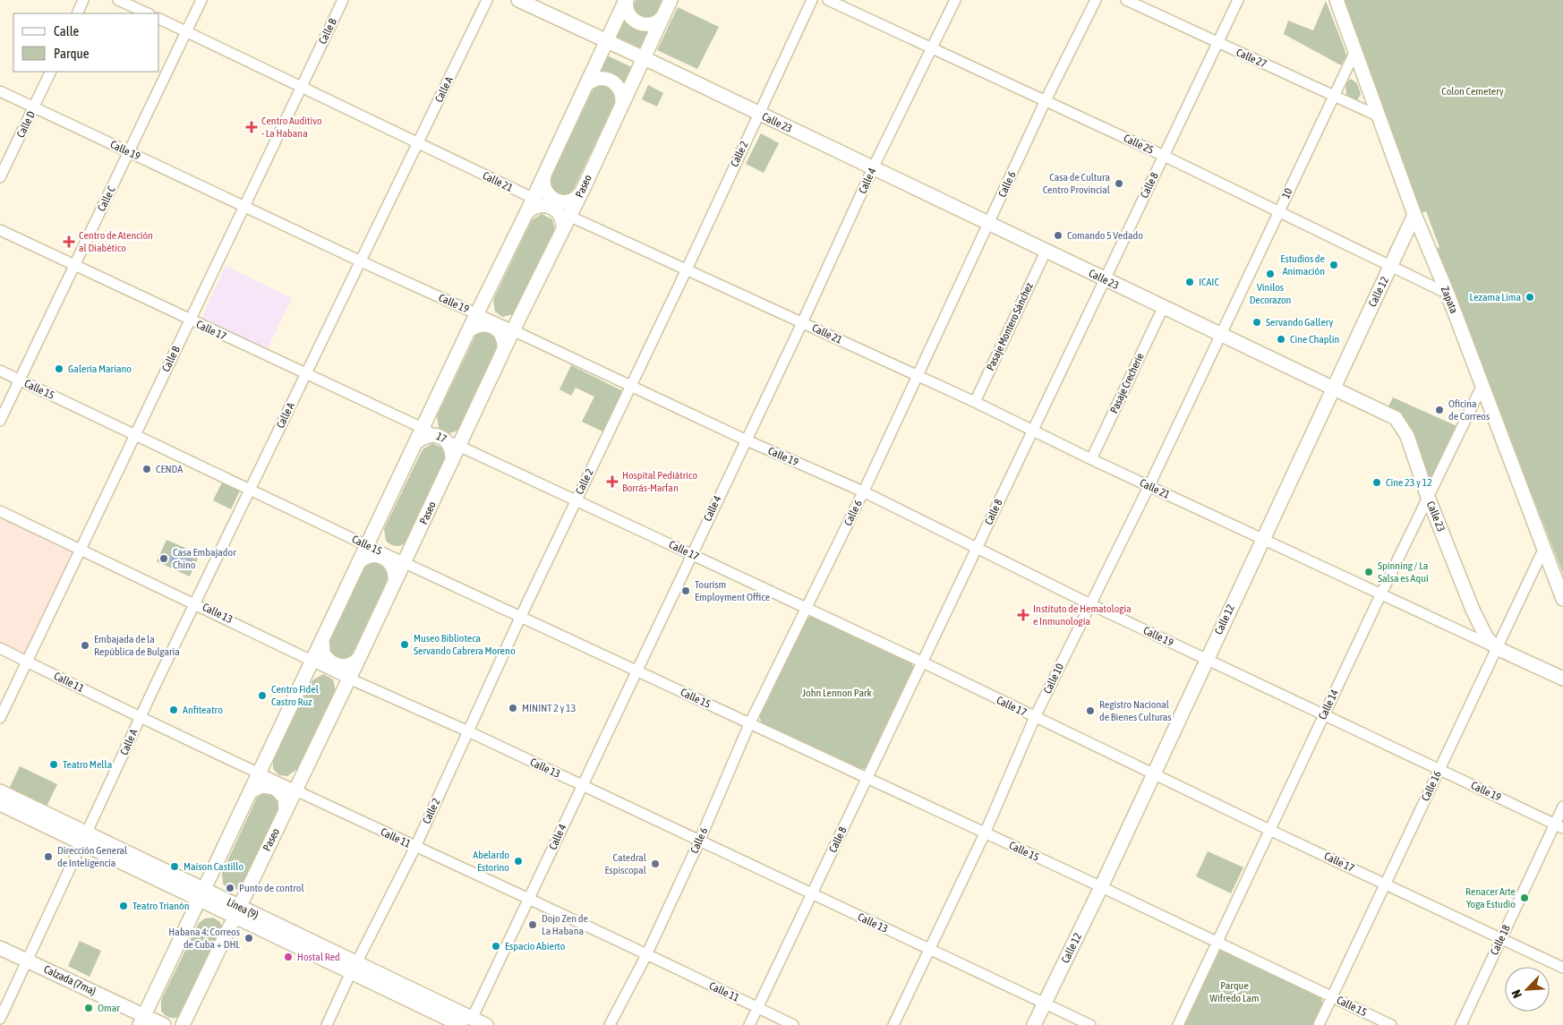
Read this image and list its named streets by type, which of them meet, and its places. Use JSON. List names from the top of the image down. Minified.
{"streets":{"main road":["Calle 23","Paseo","Calle 12","Zapata","Línea (9)","Calzada (7ma)"],"street":["Calle B","Calle 27","Calle A","Calle D","Calle 25","Calle 19","Calle 2","Calle 4","Calle 21","Calle 6","Calle 8","10","Calle C","Pasaje Montero Sánchez","Calle 17","Pasaje Crecherie","Calle 15","17","Calle 13","Calle 10","Calle 11","Calle 14","Calle 16","Calle 18"]},"crossings":[["Calle B","Calle 19"],["Calle B","Calle 21"],["Calle B","Calle 17"],["Calle B","Calle 15"],["Calle B","Calle 13"],["Calle B","Calle 11"],["Calle 27","Calle 8"],["Calle 27","10"],["Calle 27","Zapata"],["Calle A","Calle 19"],["Calle A","Calle 21"],["Calle A","Calle 17"],["Calle A","Calle 15"],["Calle A","Calle 13"],["Calle A","Calle 11"],["Calle A","Línea (9)"],["Calle A","Calzada (7ma)"],["Calle 23","Calle 2"],["Calle 23","Calle 4"],["Calle 23","Calle 21"],["Calle 23","Calle 6"],["Calle 23","Calle 8"],["Calle 23","Paseo"],["Calle 23","10"],["Calle 23","Calle 12"],["Calle 23","Pasaje Montero Sánchez"],["Calle 23","Pasaje Crecherie"],["Calle 23","Calle 10"],["Calle 23","Calle 14"],["Calle 23","Calle 16"],["Calle D","Calle 19"],["Calle 25","Calle 4"],["Calle 25","Calle 6"],["Calle 25","Calle 8"],["Calle 25","10"],["Calle 25","Calle 12"],["Calle 25","Zapata"],["Calle 19","Calle 2"],["Calle 19","Calle 4"],["Calle 19","Calle 6"],["Calle 19","Calle 8"],["Calle 19","Paseo"],["Calle 19","Calle C"],["Calle 19","Calle 12"],["Calle 19","Calle 10"],["Calle 19","Calle 14"],["Calle 19","Calle 16"],["Calle 19","Calle 18"],["Calle 2","Calle 21"],["Calle 2","Calle 17"],["Calle 2","Calle 15"],["Calle 2","Calle 13"],["Calle 2","Calle 11"],["Calle 2","Línea (9)"],["Calle 4","Calle 21"],["Calle 4","Calle 17"],["Calle 4","Calle 15"],["Calle 4","Calle 13"],["Calle 4","Calle 11"],["Calle 4","Línea (9)"],["Calle 21","Calle 6"],["Calle 21","Calle 8"],["Calle 21","Paseo"],["Calle 21","Calle C"],["Calle 21","Calle 12"],["Calle 21","Pasaje Montero Sánchez"],["Calle 21","Pasaje Crecherie"],["Calle 21","Calle 10"],["Calle 21","Calle 14"],["Calle 21","Calle 16"],["Calle 6","Calle 17"],["Calle 6","Calle 15"],["Calle 6","Calle 13"],["Calle 6","Calle 11"],["Calle 8","Calle 17"],["Calle 8","Calle 15"],["Calle 8","Calle 13"],["Calle 8","Calle 11"],["Paseo","Calle 17"],["Paseo","Calle 15"],["Paseo","17"],["Paseo","Calle 13"],["Paseo","Calle 11"],["Paseo","Línea (9)"],["10","Zapata"],["10","Calle 10"],["Calle C","Calle 17"],["Calle C","Calle 15"],["Calle 12","Zapata"],["Calle 12","Calle 17"],["Calle 12","Calle 15"],["Calle 12","Calle 13"],["Zapata","Calle 14"],["Zapata","Calle 16"],["Calle 17","17"],["Calle 17","Calle 10"],["Calle 17","Calle 14"],["Calle 17","Calle 16"],["Calle 17","Calle 18"],["Calle 15","Calle 10"],["Calle 15","Calle 14"],["Calle 15","Calle 16"],["Calle 13","Calle 10"]],"parks":["Colon Cemetery","John Lennon Park","Parque Wifredo Lam"],"places":{"health":["Centro Auditivo - La Habana","Centro de Atención al Diabético","Hospital Pediátrico Borrás-Marfan","Instituto de Hematología e Inmunología"],"other":["Casa de Cultura Centro Provincial","Comando 5 Vedado","Estudios de Animación","Vinilos Decorazon","ICAIC","Lezama Lima","Servando Gallery","Cine Chaplin","Galería Mariano","Oficina de Correos","CENDA","Cine 23 y 12","Casa Embajador Chino","Spinning / La Salsa es Aquí","Tourism Employment Office","Museo Biblioteca Servando Cabrera Moreno","Embajada de la República de Bulgaria","Centro Fidel Castro Ruz","MININT 2 y 13","Anfiteatro","Registro Nacional de Bienes Culturas","Teatro Mella","Dirección General de Inteligencia","Abelardo Estorino","Catedral Espiscopal","Maison Castillo","Punto de control","Renacer Arte Yoga Estudio","Teatro Trianón","Dojo Zen de La Habana","Habana 4: Correos de Cuba + DHL","Espacio Abierto","Hostal Red","Omar"]},"legend":["Calle","Parque"],"north":"bottom left"}
